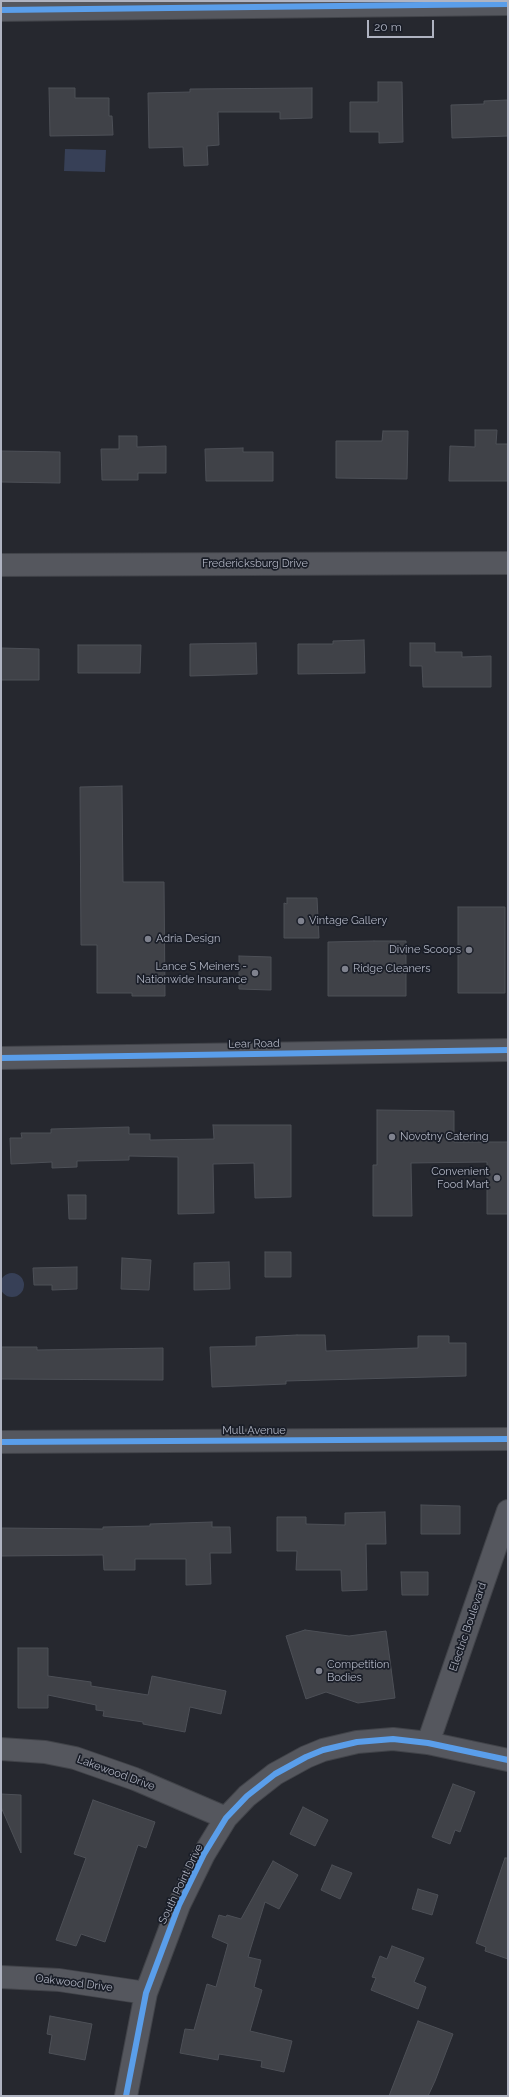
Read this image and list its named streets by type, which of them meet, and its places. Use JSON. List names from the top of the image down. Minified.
{"streets":{"street":["Fredericksburg Drive","Lear Road","Mull Avenue","Electric Boulevard","Lakewood Drive","South Point Drive","Oakwood Drive"]},"crossings":[["Electric Boulevard","South Point Drive"],["Lakewood Drive","South Point Drive"],["South Point Drive","Oakwood Drive"]],"places":["Vintage Gallery","Adria Design","Divine Scoops","Ridge Cleaners","Lance S Meiners - Nationwide Insurance","Novotny Catering","Convenient Food Mart","Competition Bodies"],"scale_bar":"20 m"}
